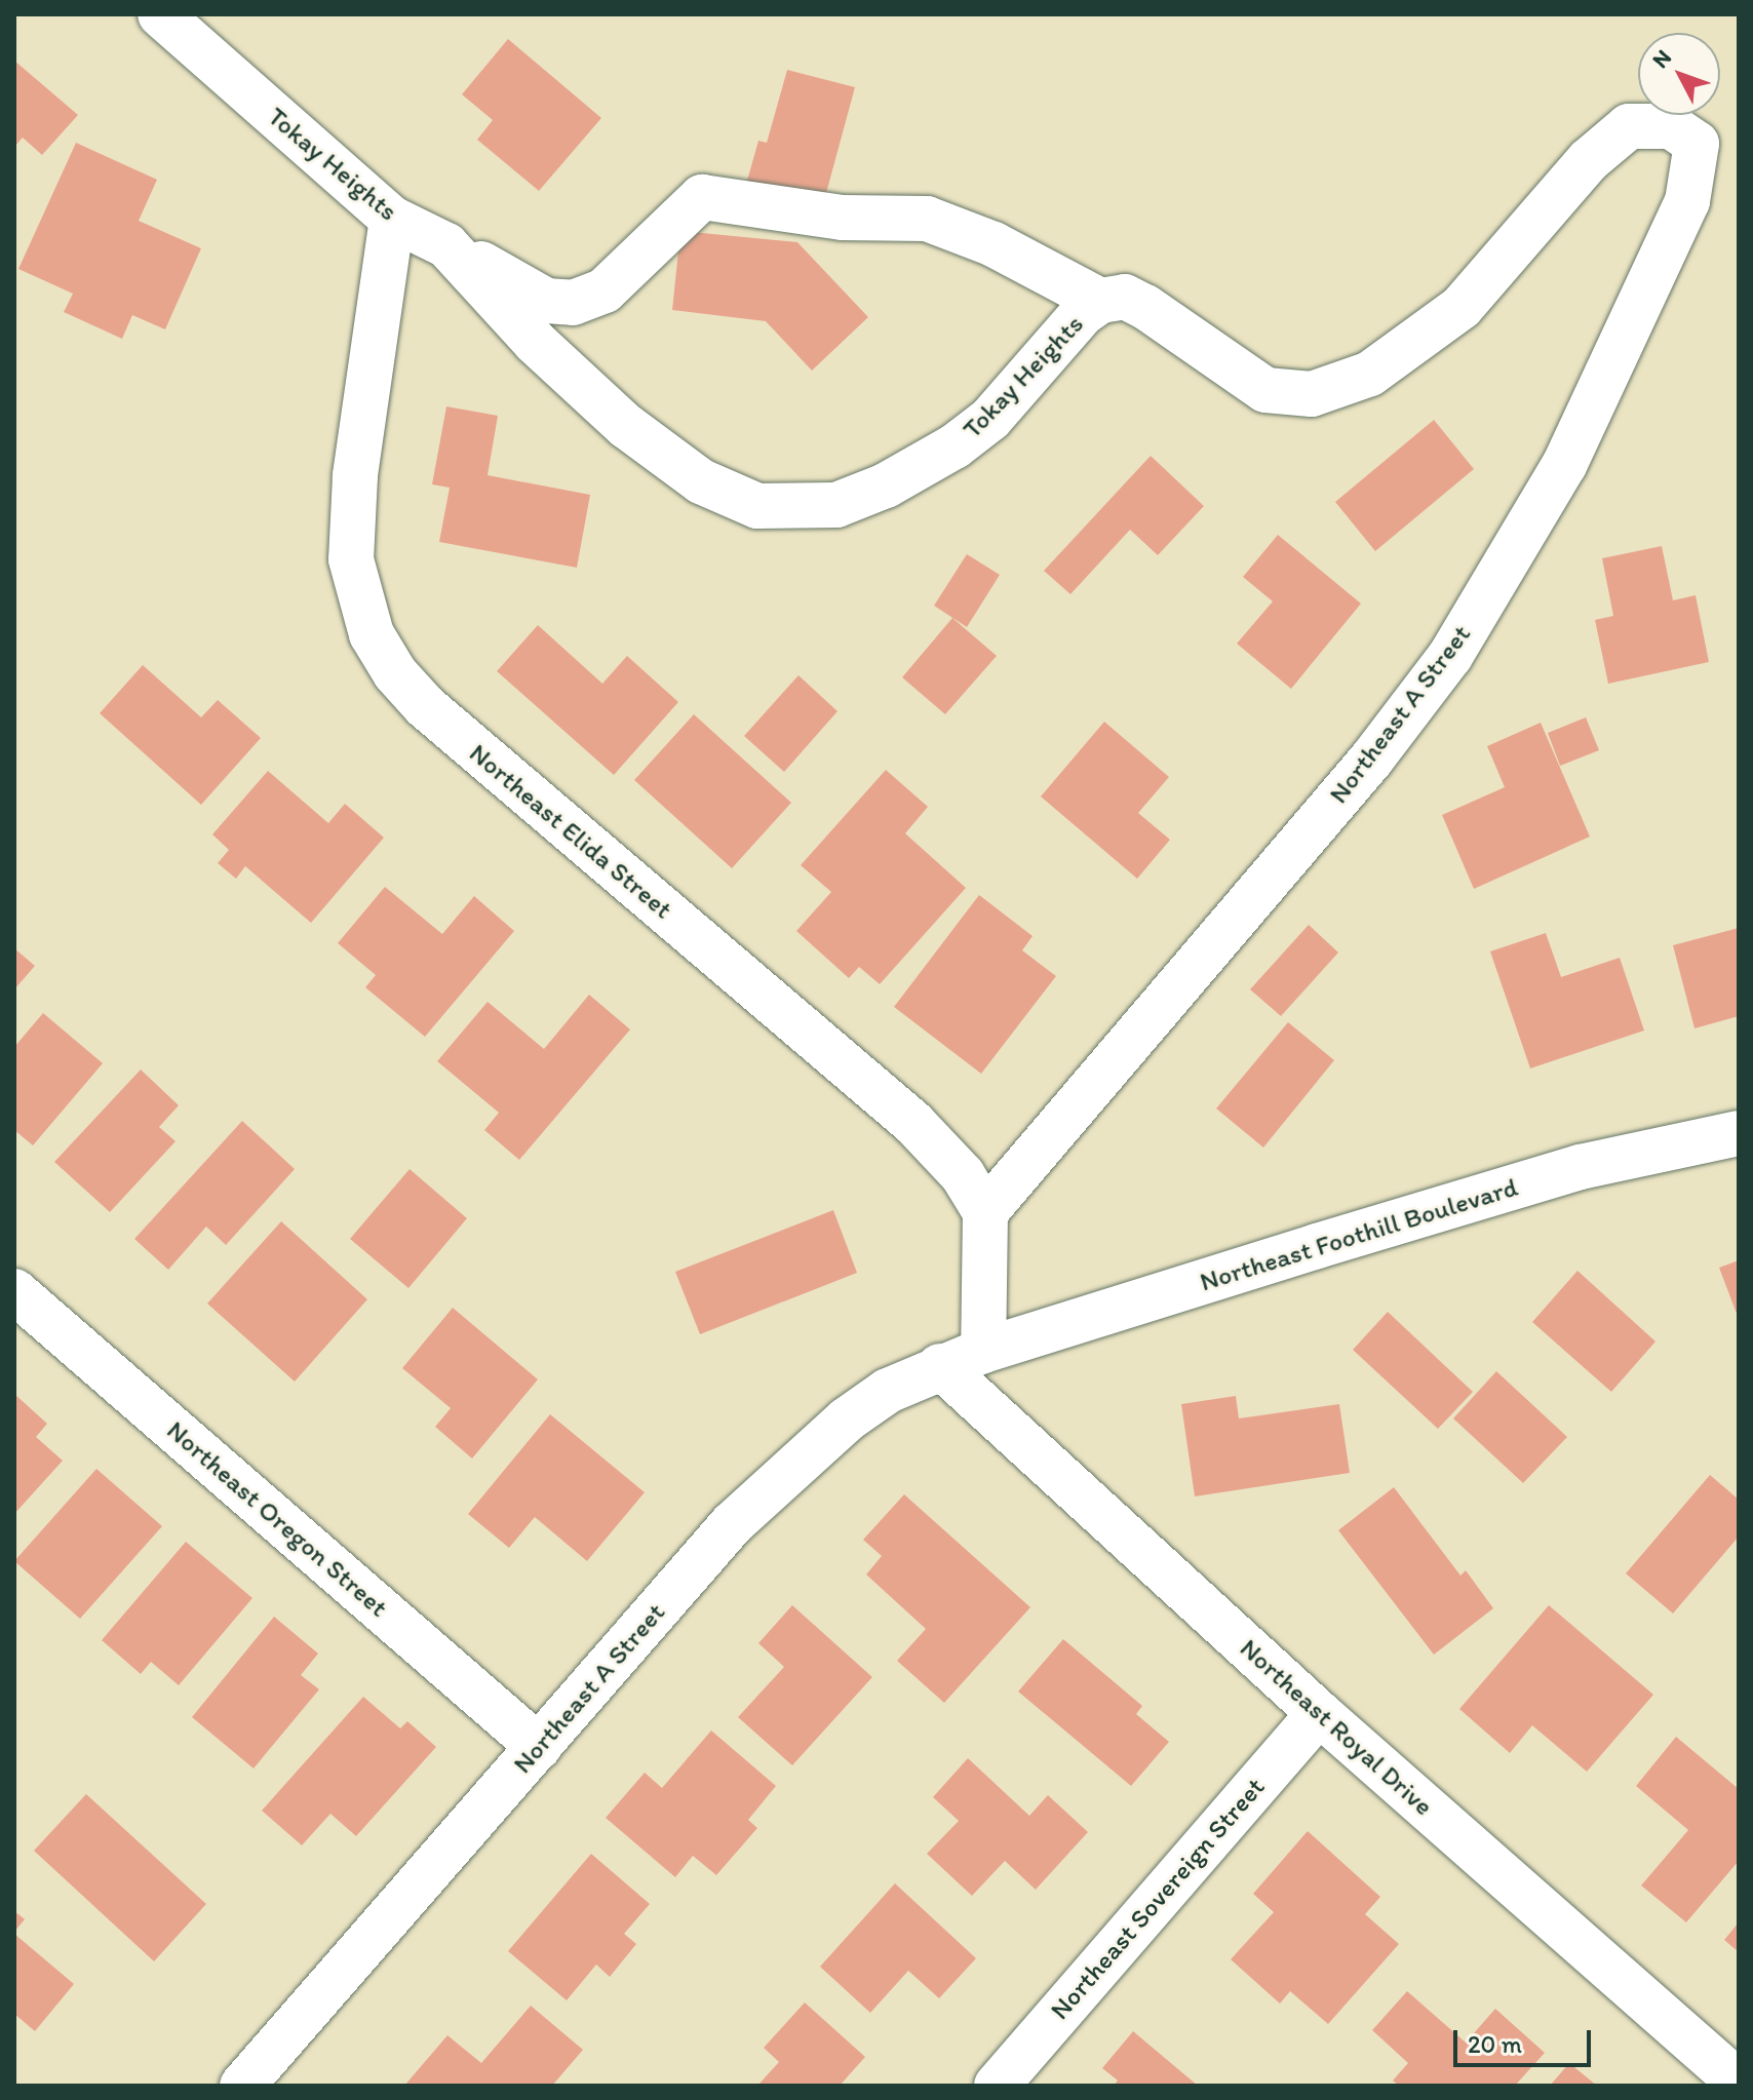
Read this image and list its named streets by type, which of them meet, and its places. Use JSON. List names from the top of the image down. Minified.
{"streets":{"street":["Tokay Heights","Northeast A Street","Northeast Elida Street","Northeast Foothill Boulevard","Northeast Oregon Street","Northeast Royal Drive","Northeast Sovereign Street"]},"crossings":[["Tokay Heights","Northeast A Street"],["Tokay Heights","Northeast Elida Street"],["Northeast A Street","Northeast Elida Street"],["Northeast A Street","Northeast Foothill Boulevard"],["Northeast A Street","Northeast Oregon Street"],["Northeast A Street","Northeast Royal Drive"],["Northeast Royal Drive","Northeast Sovereign Street"]],"scale_bar":"20 m","north":"top left"}
